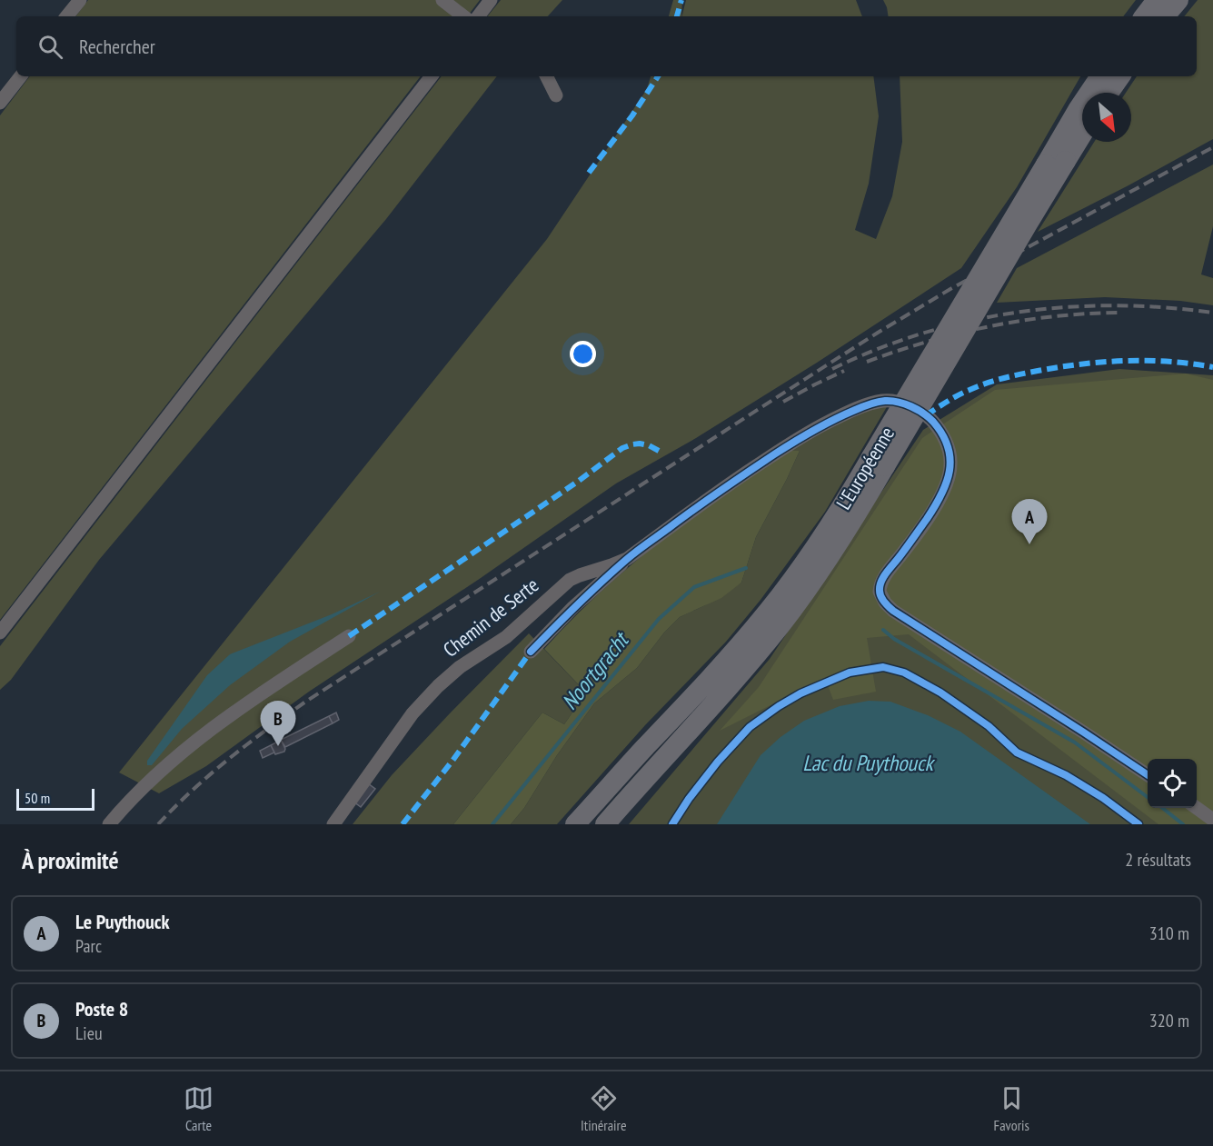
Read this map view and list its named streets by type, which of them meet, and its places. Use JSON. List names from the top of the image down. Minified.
{"streets":{"highway":["L'Européenne"],"street":["Chemin de Serte"]},"water":["Noortgracht","Lac du Puythouck"],"scale_bar":"50 m","north":"bottom right","page":{"search":"Rechercher","pins":["A","B"],"scale":"50 m","heading":["À proximité","2 résultats"],"list":[{"mark":"A","name":"Le Puythouck","note":"Parc","value":"310 m"},{"mark":"B","name":"Poste 8","note":"Lieu","value":"320 m"}],"nav":["Carte","Itinéraire","Favoris"]}}
